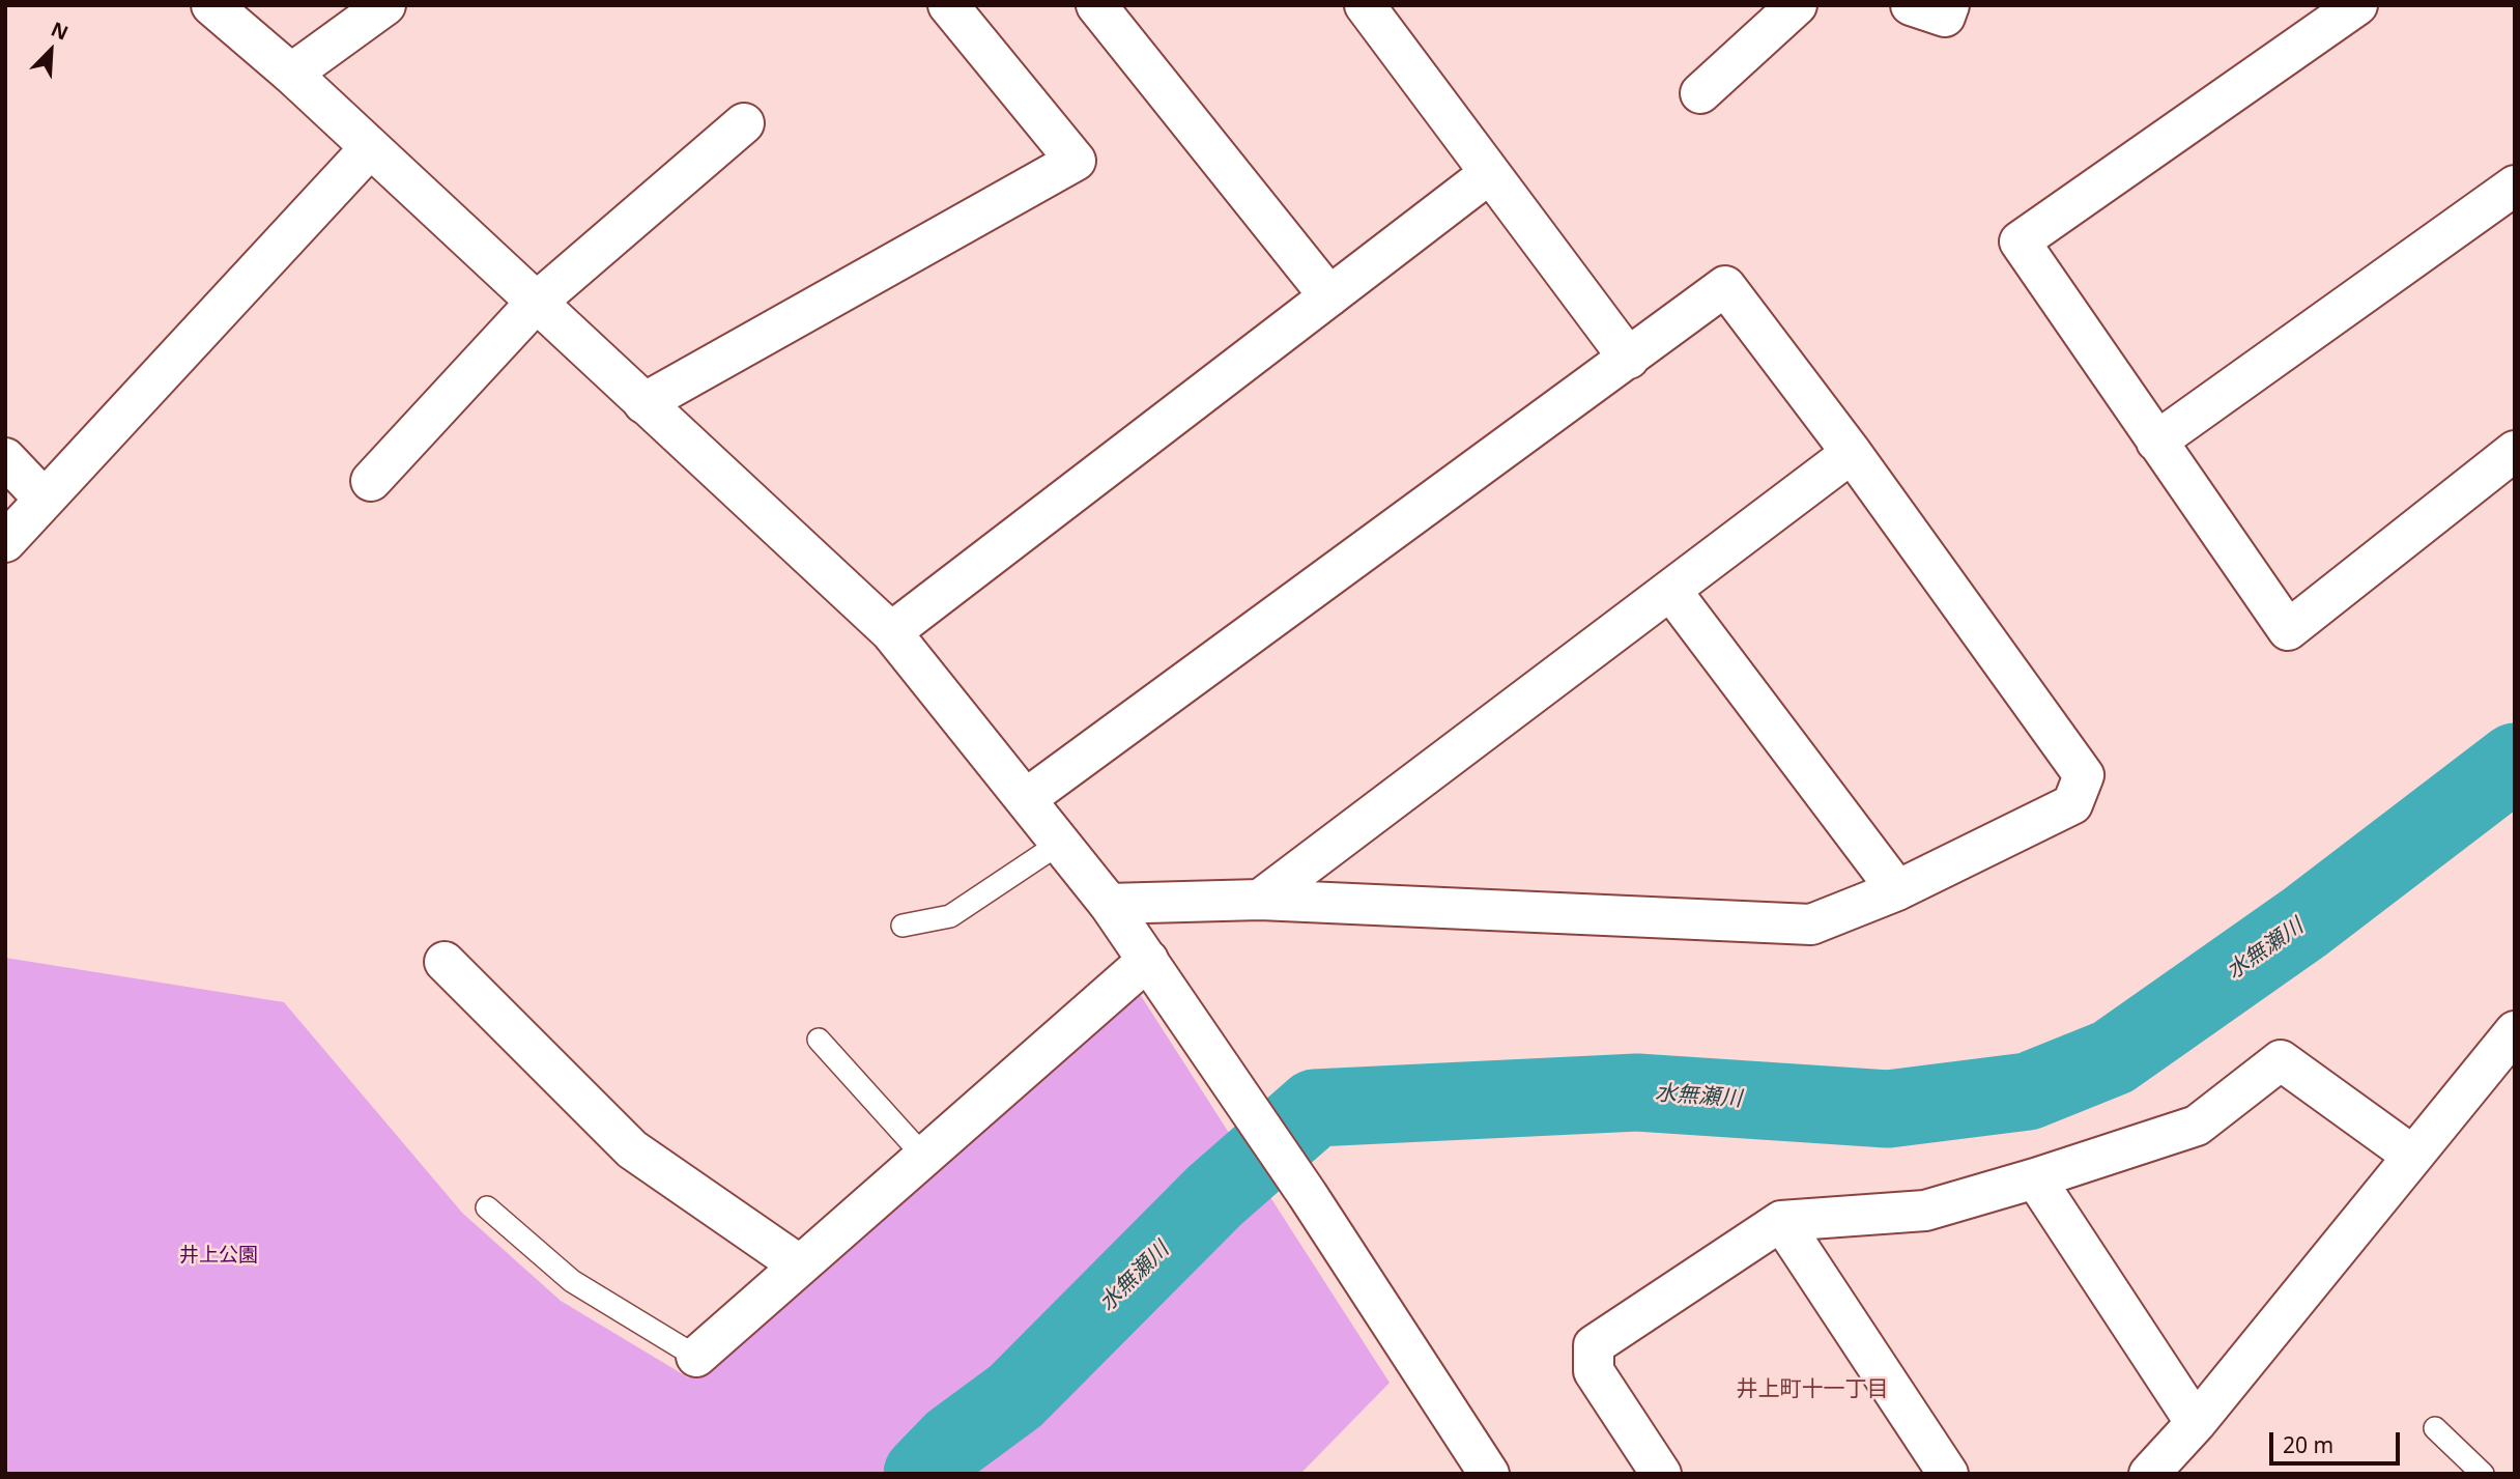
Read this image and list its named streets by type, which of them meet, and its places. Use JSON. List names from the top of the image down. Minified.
{"districts":["井上町十一丁目"],"water":["水無瀬川"],"parks":["井上公園"],"scale_bar":"20 m","north":"top right"}
